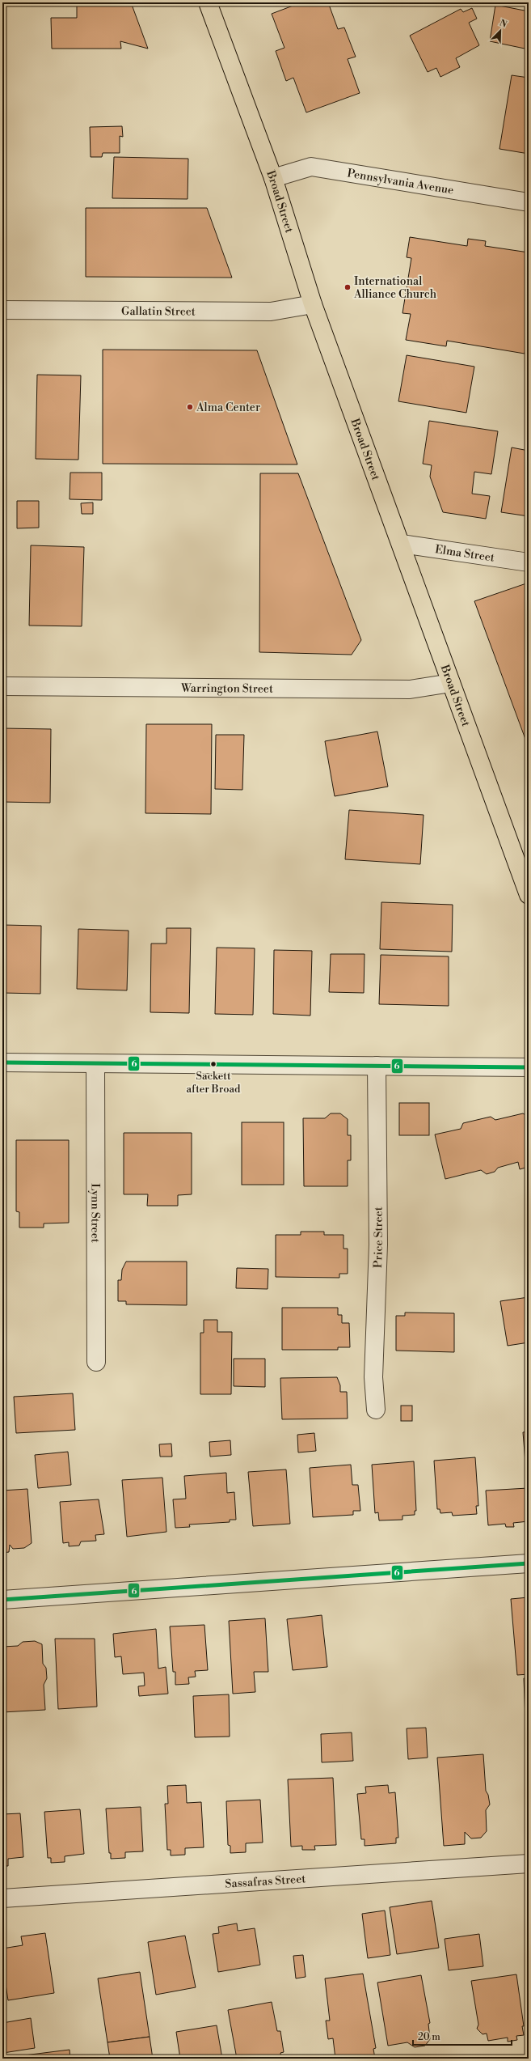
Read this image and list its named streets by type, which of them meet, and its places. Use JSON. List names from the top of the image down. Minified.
{"streets":{"main road":["Broad Street"],"street":["Pennsylvania Avenue","Gallatin Street","Elma Street","Warrington Street","Lynn Street","Price Street","Sassafras Street"]},"crossings":[["Pennsylvania Avenue","Broad Street"],["Broad Street","Gallatin Street"],["Broad Street","Elma Street"],["Broad Street","Warrington Street"]],"places":["International Alliance Church","Alma Center","Sackett after Broad"],"lines":["transit line 6"],"scale_bar":"20 m","north":"top right"}
